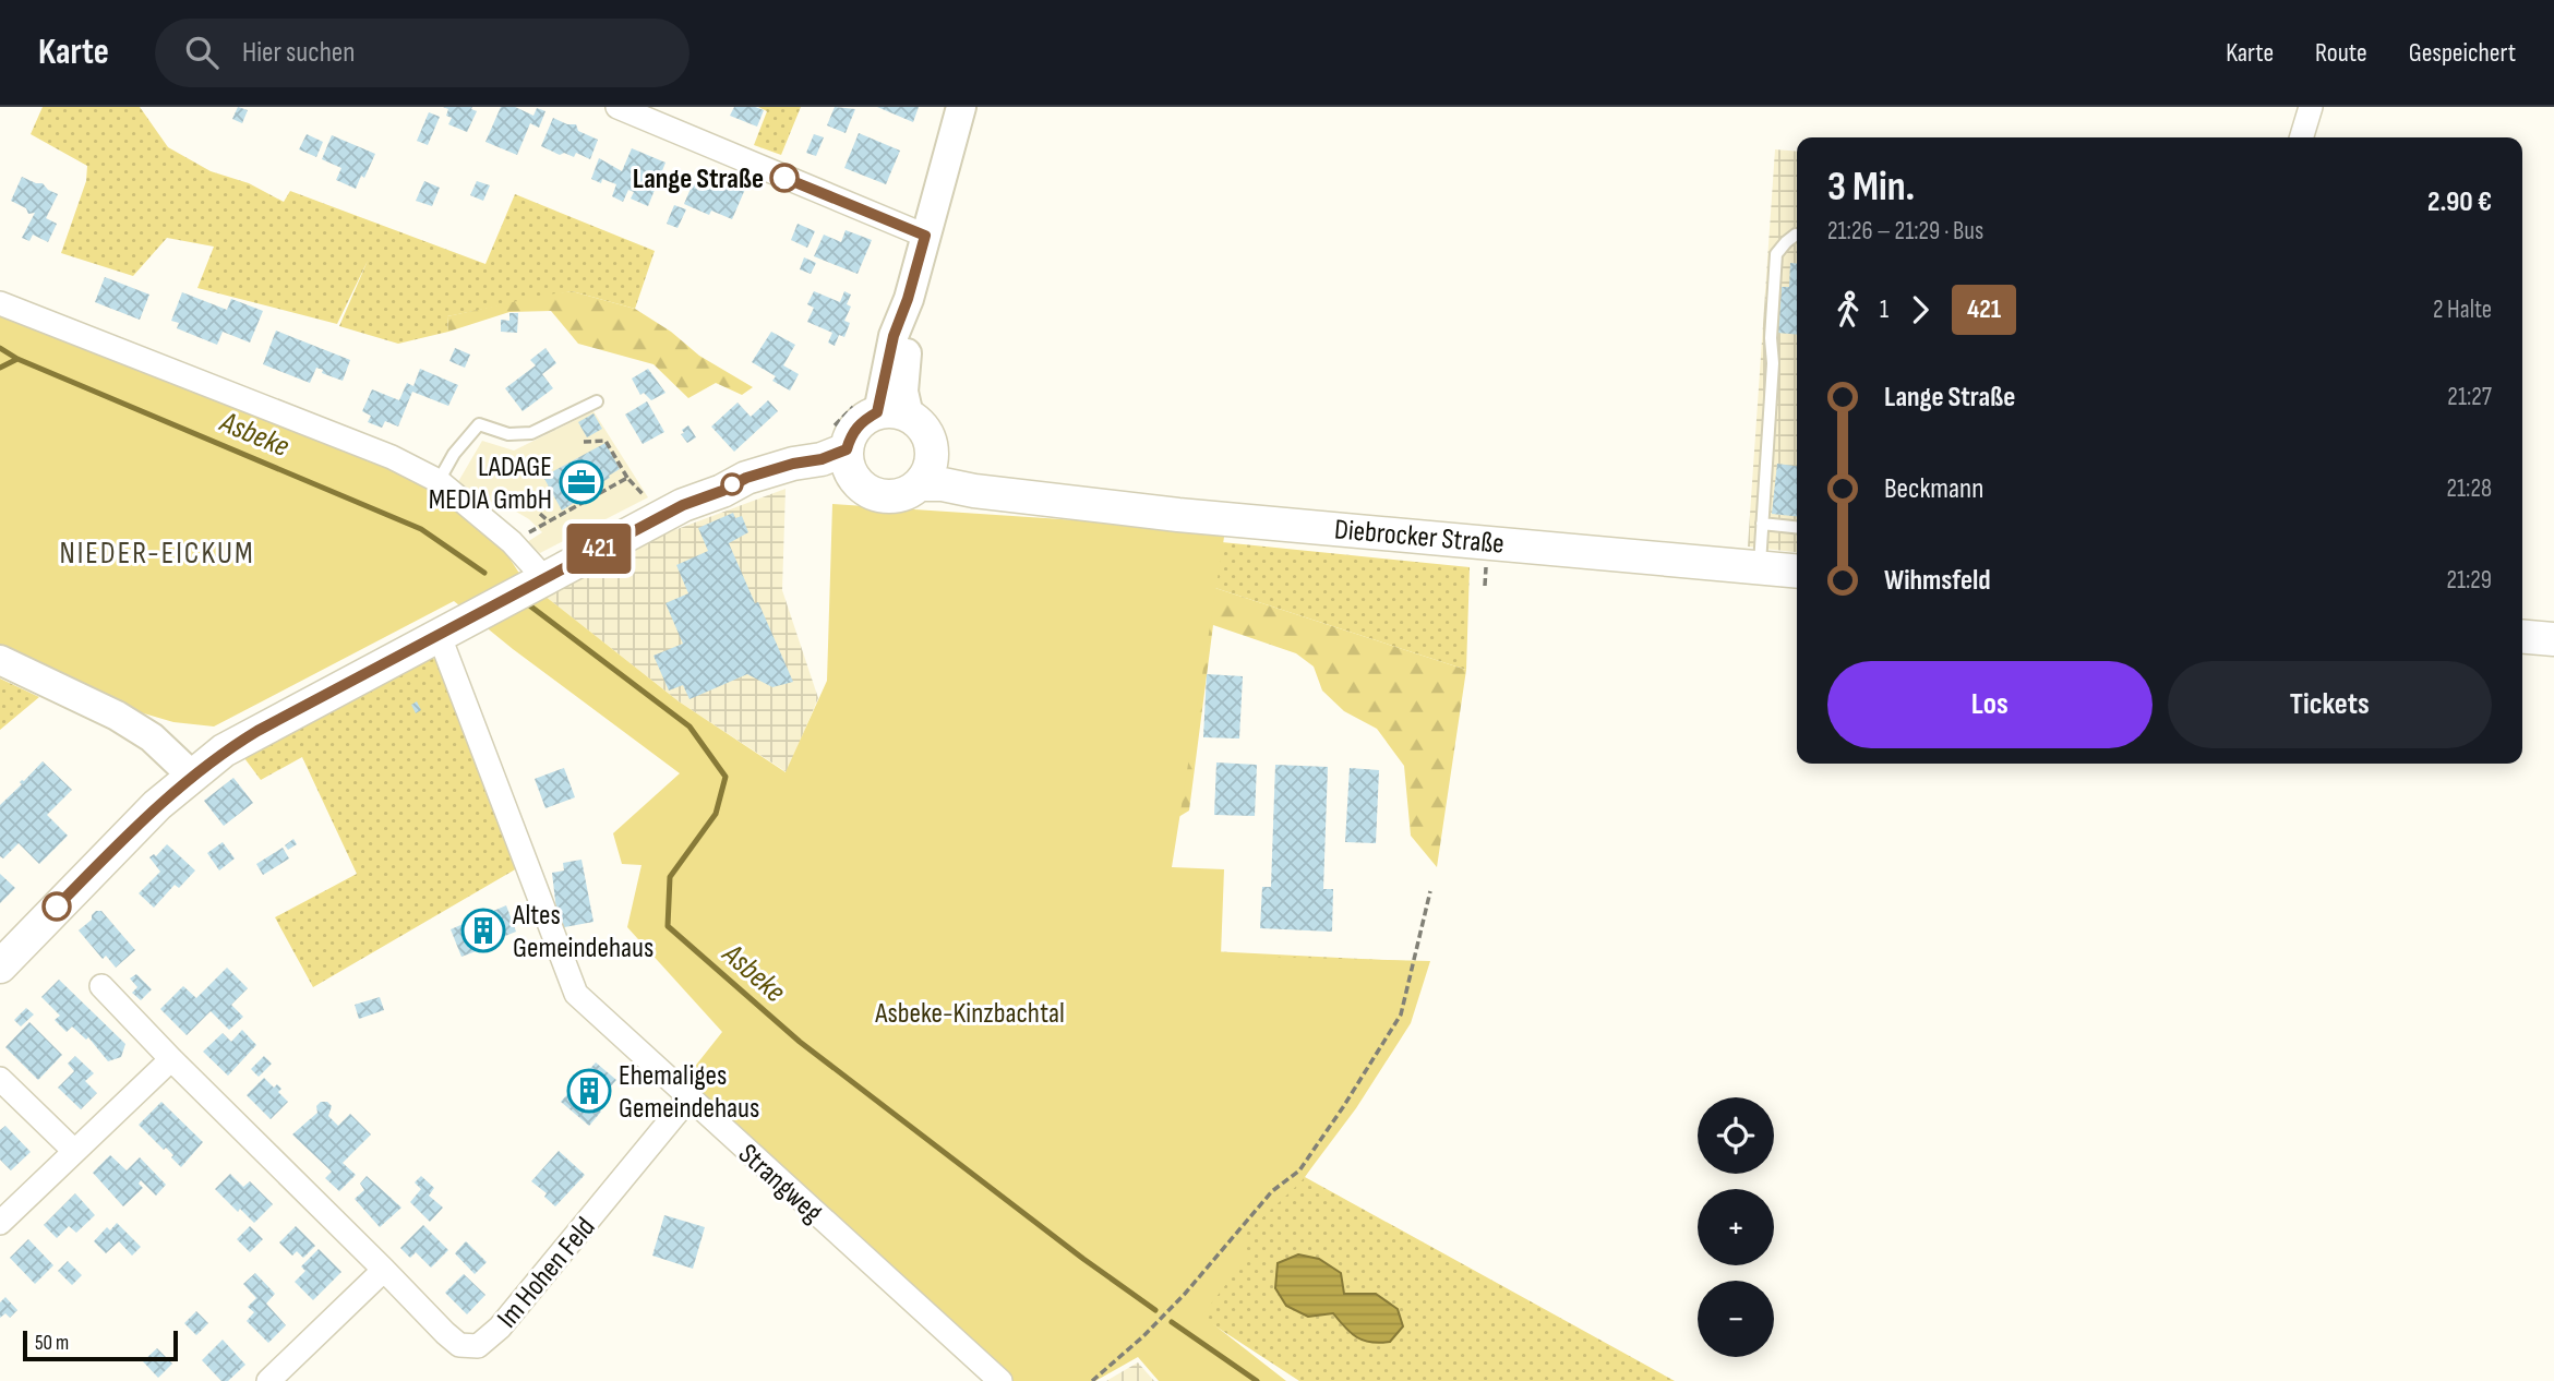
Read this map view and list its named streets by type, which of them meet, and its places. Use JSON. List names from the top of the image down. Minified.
{"streets":{"main road":["Diebrocker Straße"],"street":["Strangweg","Im Hohen Feld"]},"crossings":[["Strangweg","Im Hohen Feld"]],"districts":["NIEDER-EICKUM"],"water":["Asbeke"],"parks":["Asbeke-Kinzbachtal"],"places":{"other":["Lange Straße"],"office":["LADAGE MEDIA GmbH"],"building":["Altes Gemeindehaus","Ehemaliges Gemeindehaus"]},"lines":["bus line 421"],"scale_bar":"50 m","page":{"header":"Karte","search":"Hier suchen","nav":["Karte","Route","Gespeichert"],"on_map":"421","heading":["3 Min.","21:26 – 21:29 · Bus","2.90 €"],"legs":["1","421","2 Halte"],"list":[{"name":"Lange Straße","value":"21:27"},{"name":"Beckmann","value":"21:28"},{"name":"Wihmsfeld","value":"21:29"}],"buttons":["Los","Tickets"],"map_buttons":["+","−"],"scale":"50 m"}}
